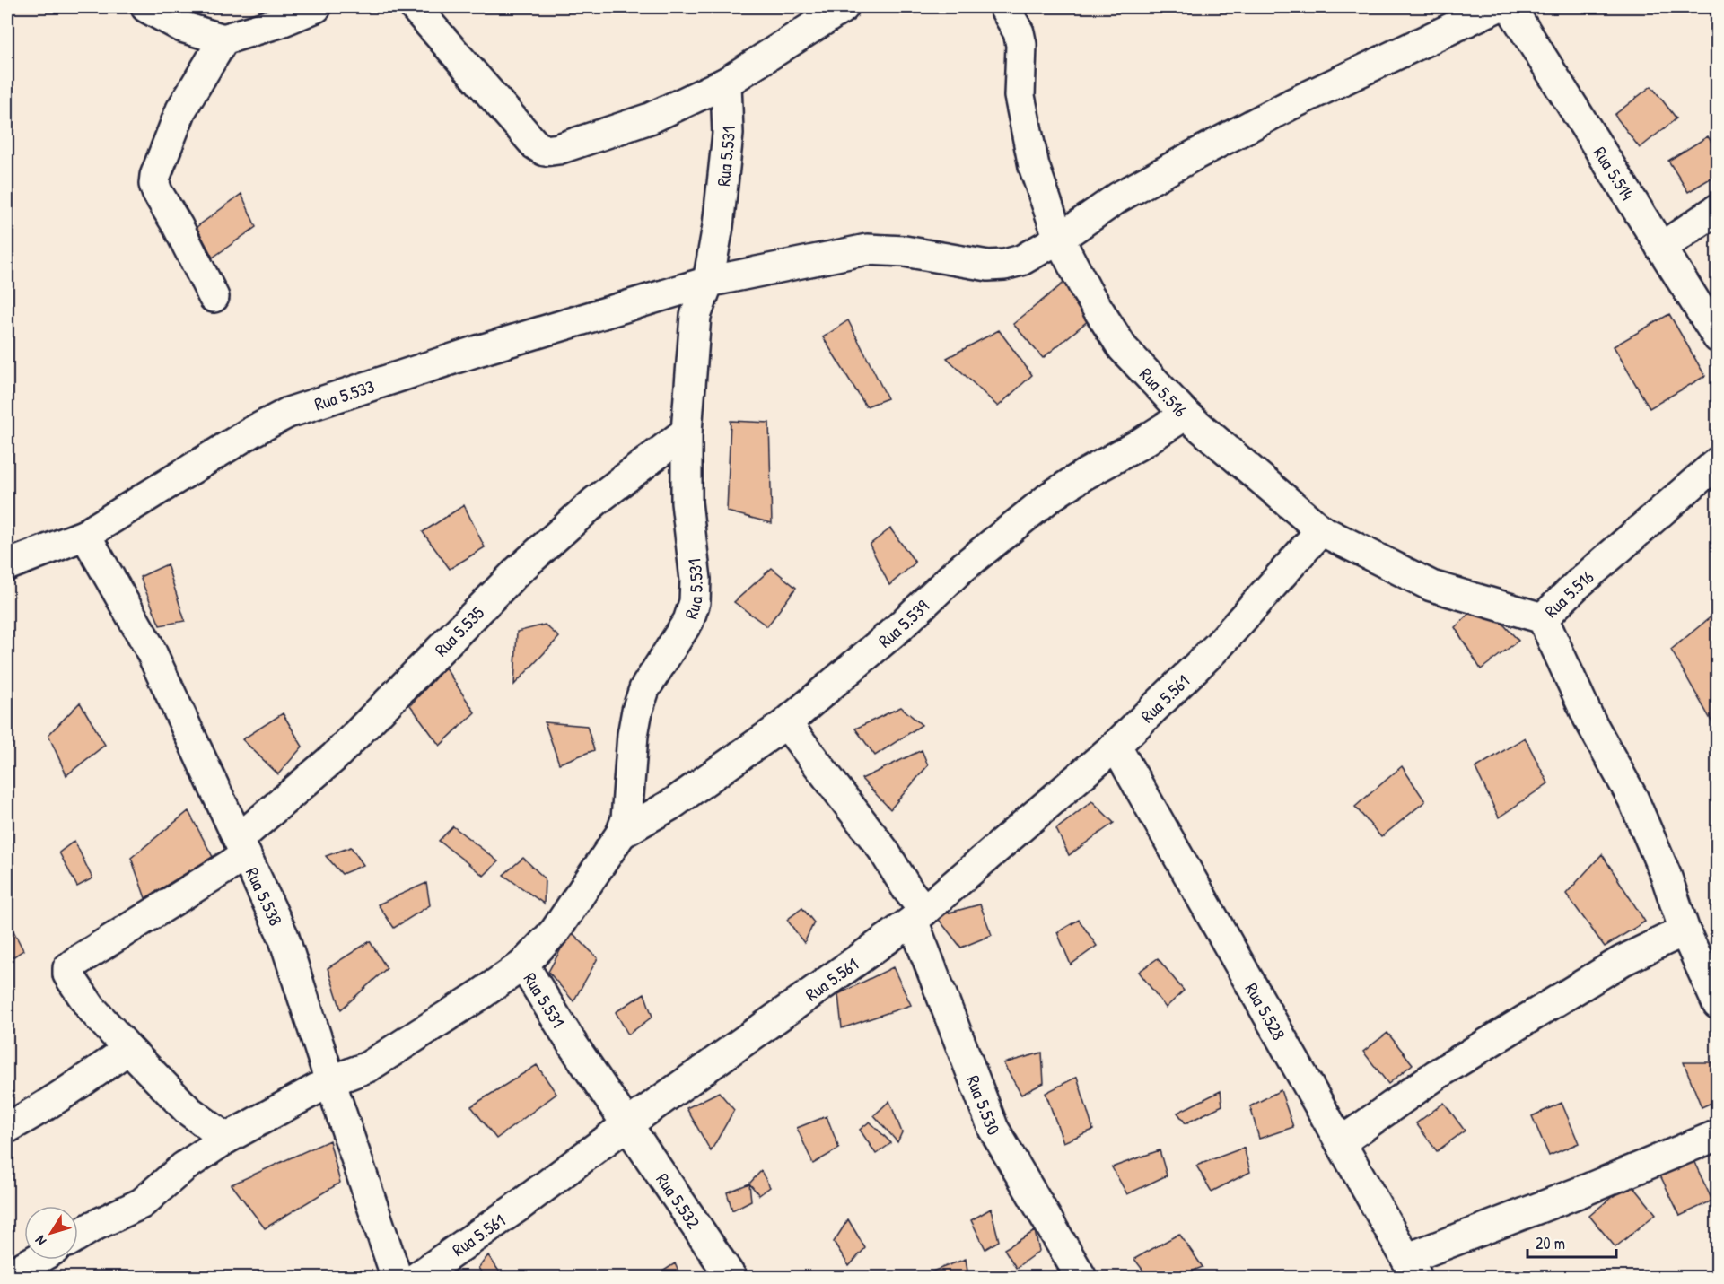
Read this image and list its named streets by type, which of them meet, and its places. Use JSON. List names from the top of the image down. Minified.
{"streets":{"street":["Rua 5.531","Rua 5.514","Rua 5.516","Rua 5.533","Rua 5.539","Rua 5.535","Rua 5.561","Rua 5.538","Rua 5.528","Rua 5.530","Rua 5.532"]},"crossings":[["Rua 5.531","Rua 5.533"],["Rua 5.531","Rua 5.539"],["Rua 5.531","Rua 5.535"],["Rua 5.531","Rua 5.561"],["Rua 5.531","Rua 5.532"],["Rua 5.516","Rua 5.533"],["Rua 5.516","Rua 5.539"],["Rua 5.516","Rua 5.561"],["Rua 5.533","Rua 5.538"],["Rua 5.539","Rua 5.530"],["Rua 5.535","Rua 5.538"],["Rua 5.561","Rua 5.528"],["Rua 5.561","Rua 5.530"],["Rua 5.561","Rua 5.532"]],"scale_bar":"20 m","north":"bottom left"}
